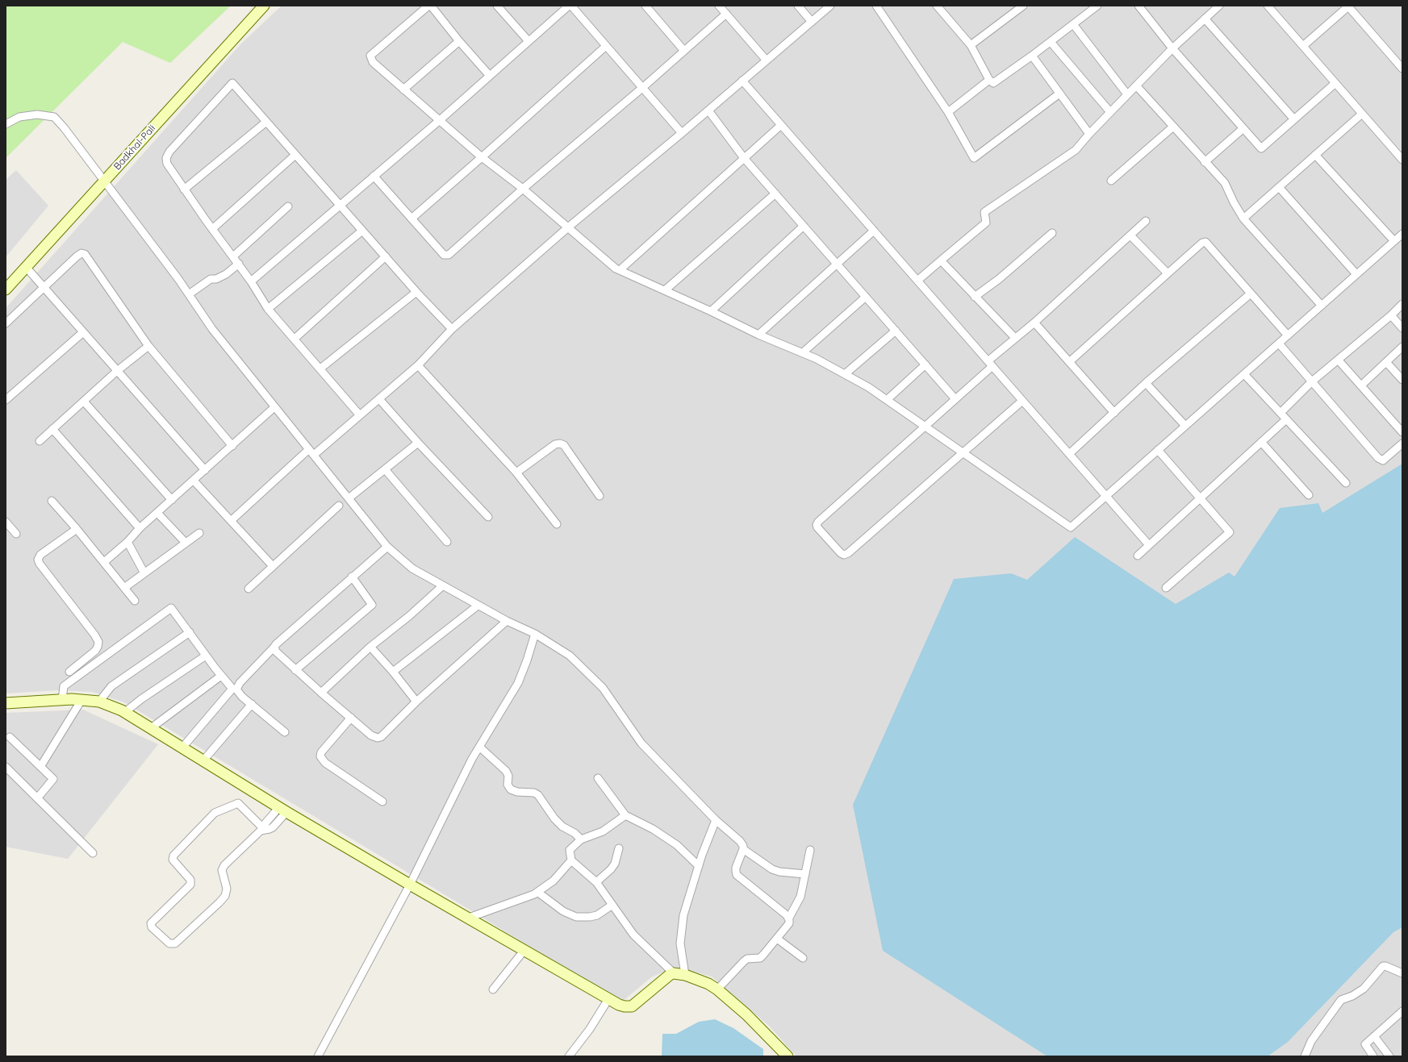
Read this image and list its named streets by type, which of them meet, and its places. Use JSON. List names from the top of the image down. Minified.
{"streets":{"street":["Badkhal-Pali"]}}
